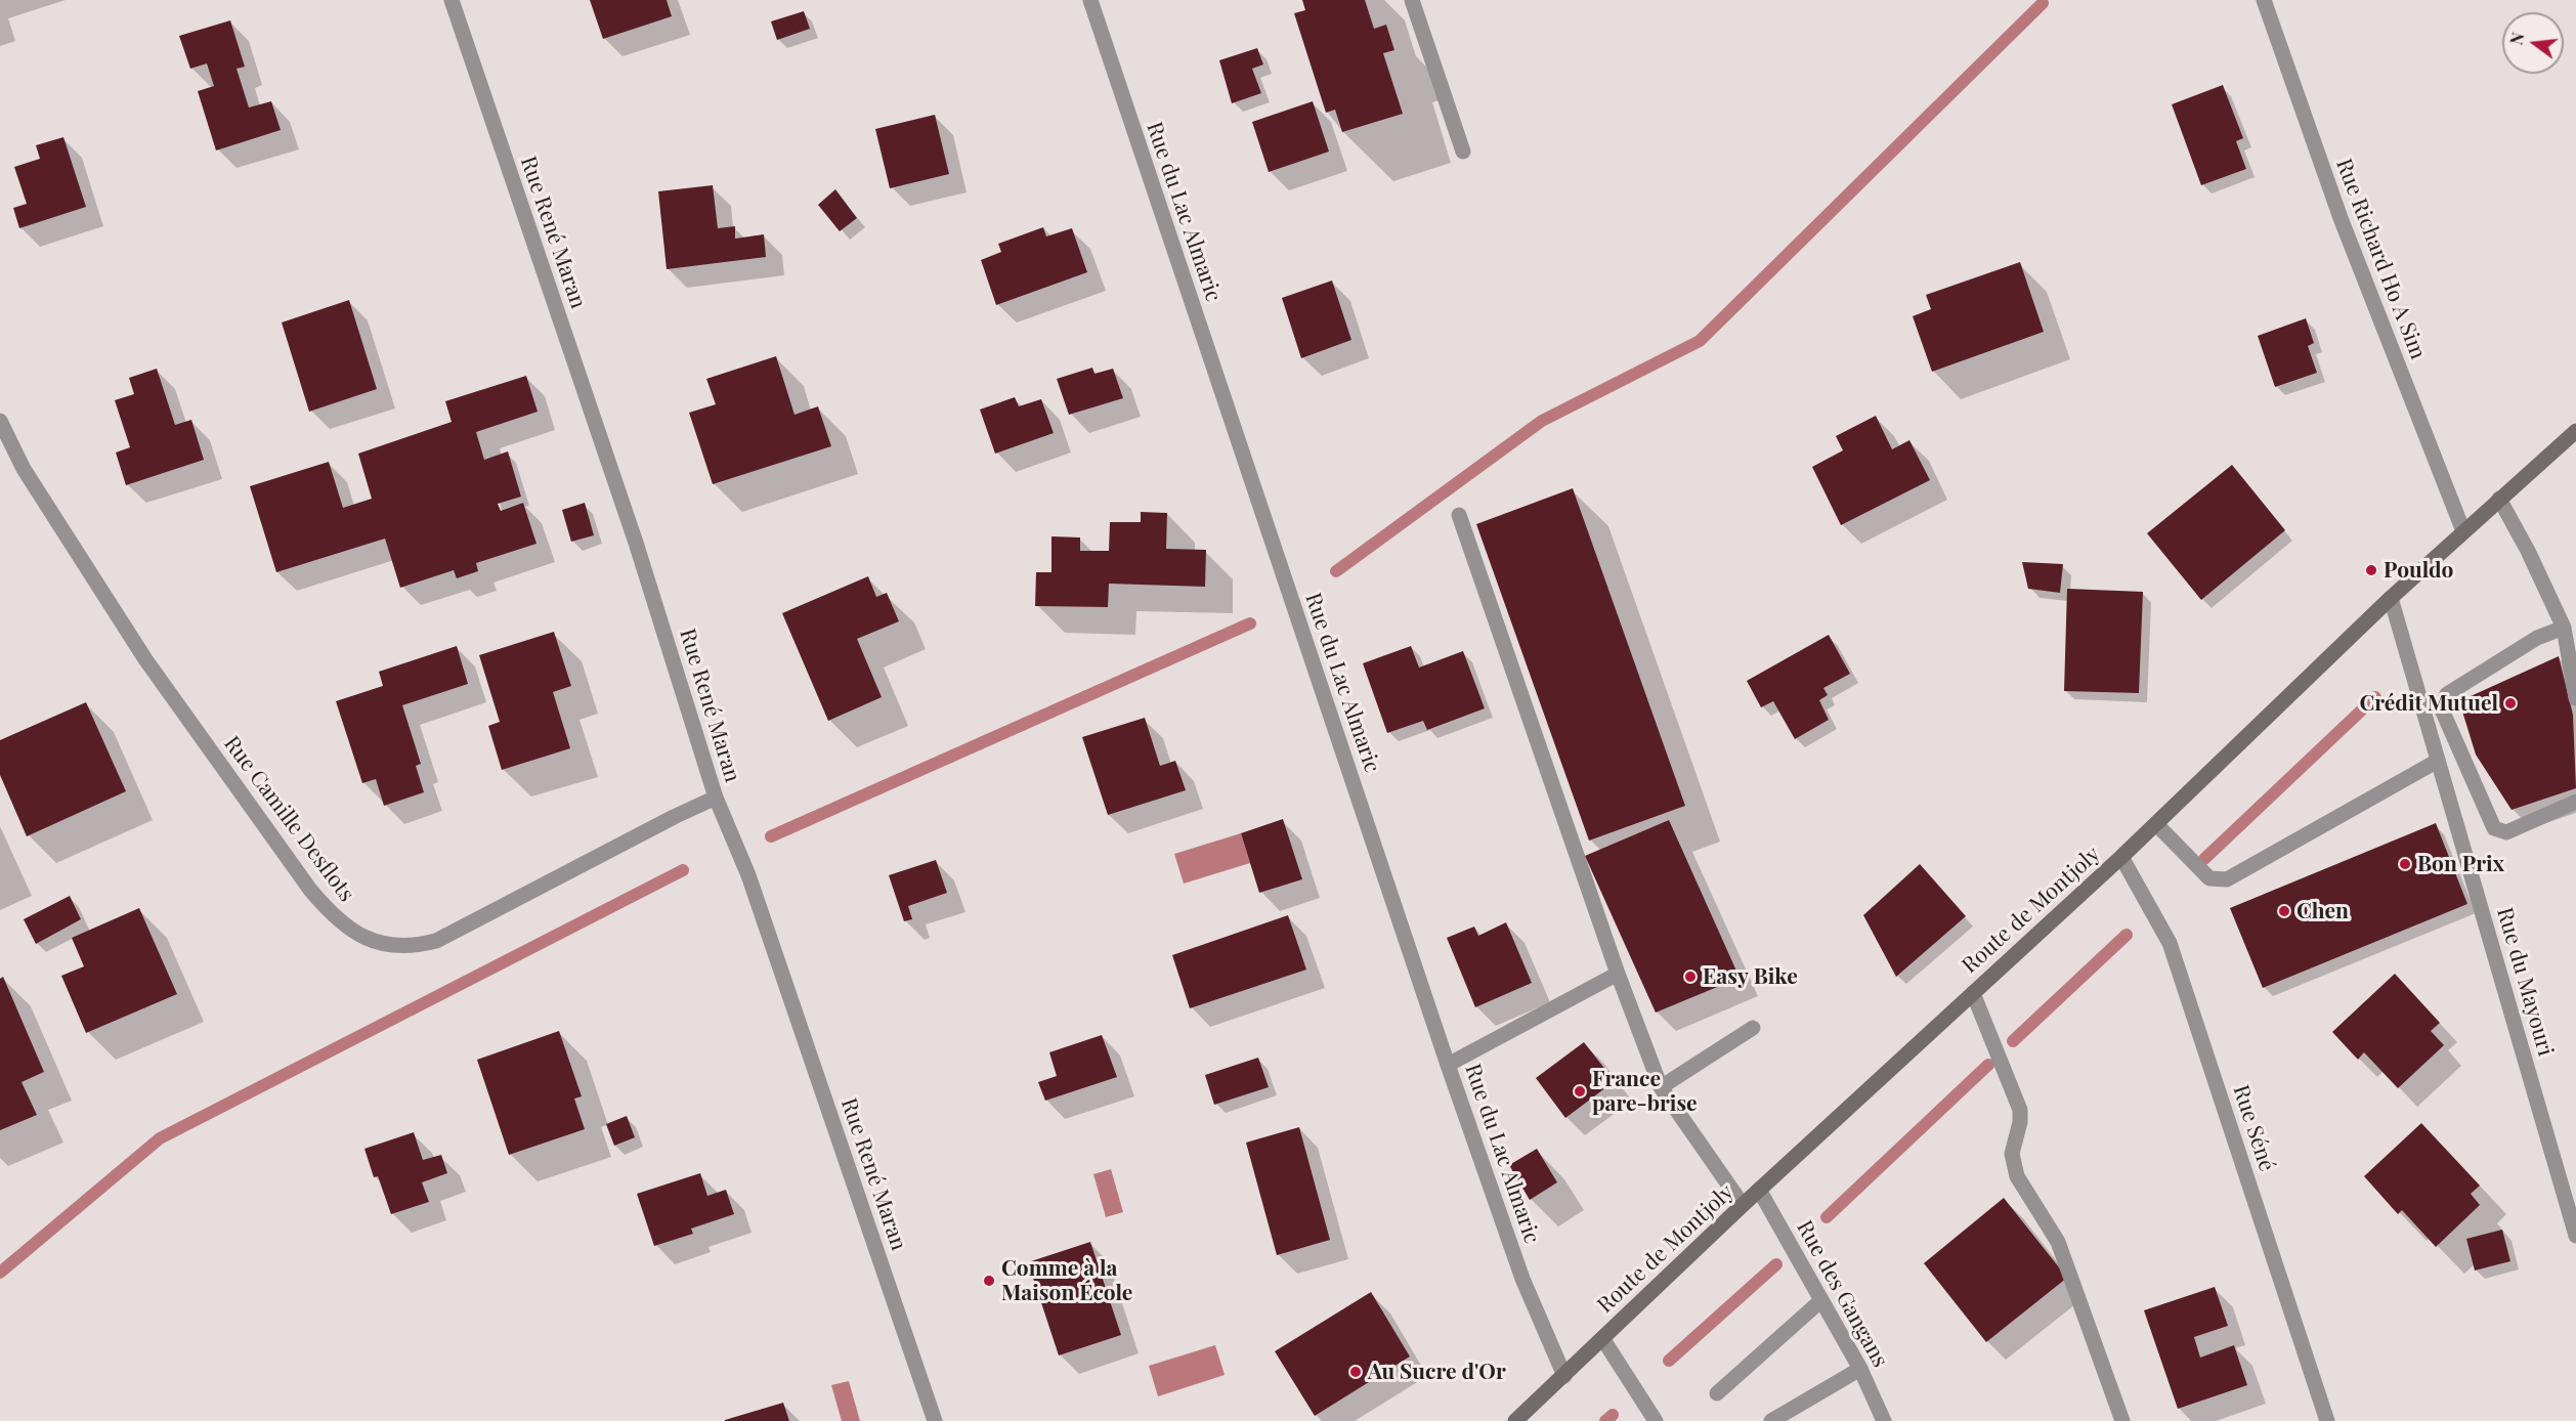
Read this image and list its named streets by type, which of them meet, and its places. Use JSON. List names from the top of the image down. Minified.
{"streets":{"main road":["Route de Montjoly"],"street":["Rue du Lac Almaric","Rue René Maran","Rue Richard Ho A Sim","Rue Camille Desflots","Rue du Mayouri","Rue Séné","Rue des Gangans"]},"crossings":[["Rue du Lac Almaric","Route de Montjoly"],["Rue René Maran","Rue Camille Desflots"],["Rue Richard Ho A Sim","Route de Montjoly"],["Route de Montjoly","Rue du Mayouri"],["Route de Montjoly","Rue Séné"],["Route de Montjoly","Rue des Gangans"]],"places":["Pouldo","Crédit Mutuel","Bon Prix","Chen","Easy Bike","France pare-brise","Comme à la Maison École","Au Sucre d'Or"],"north":"left"}
